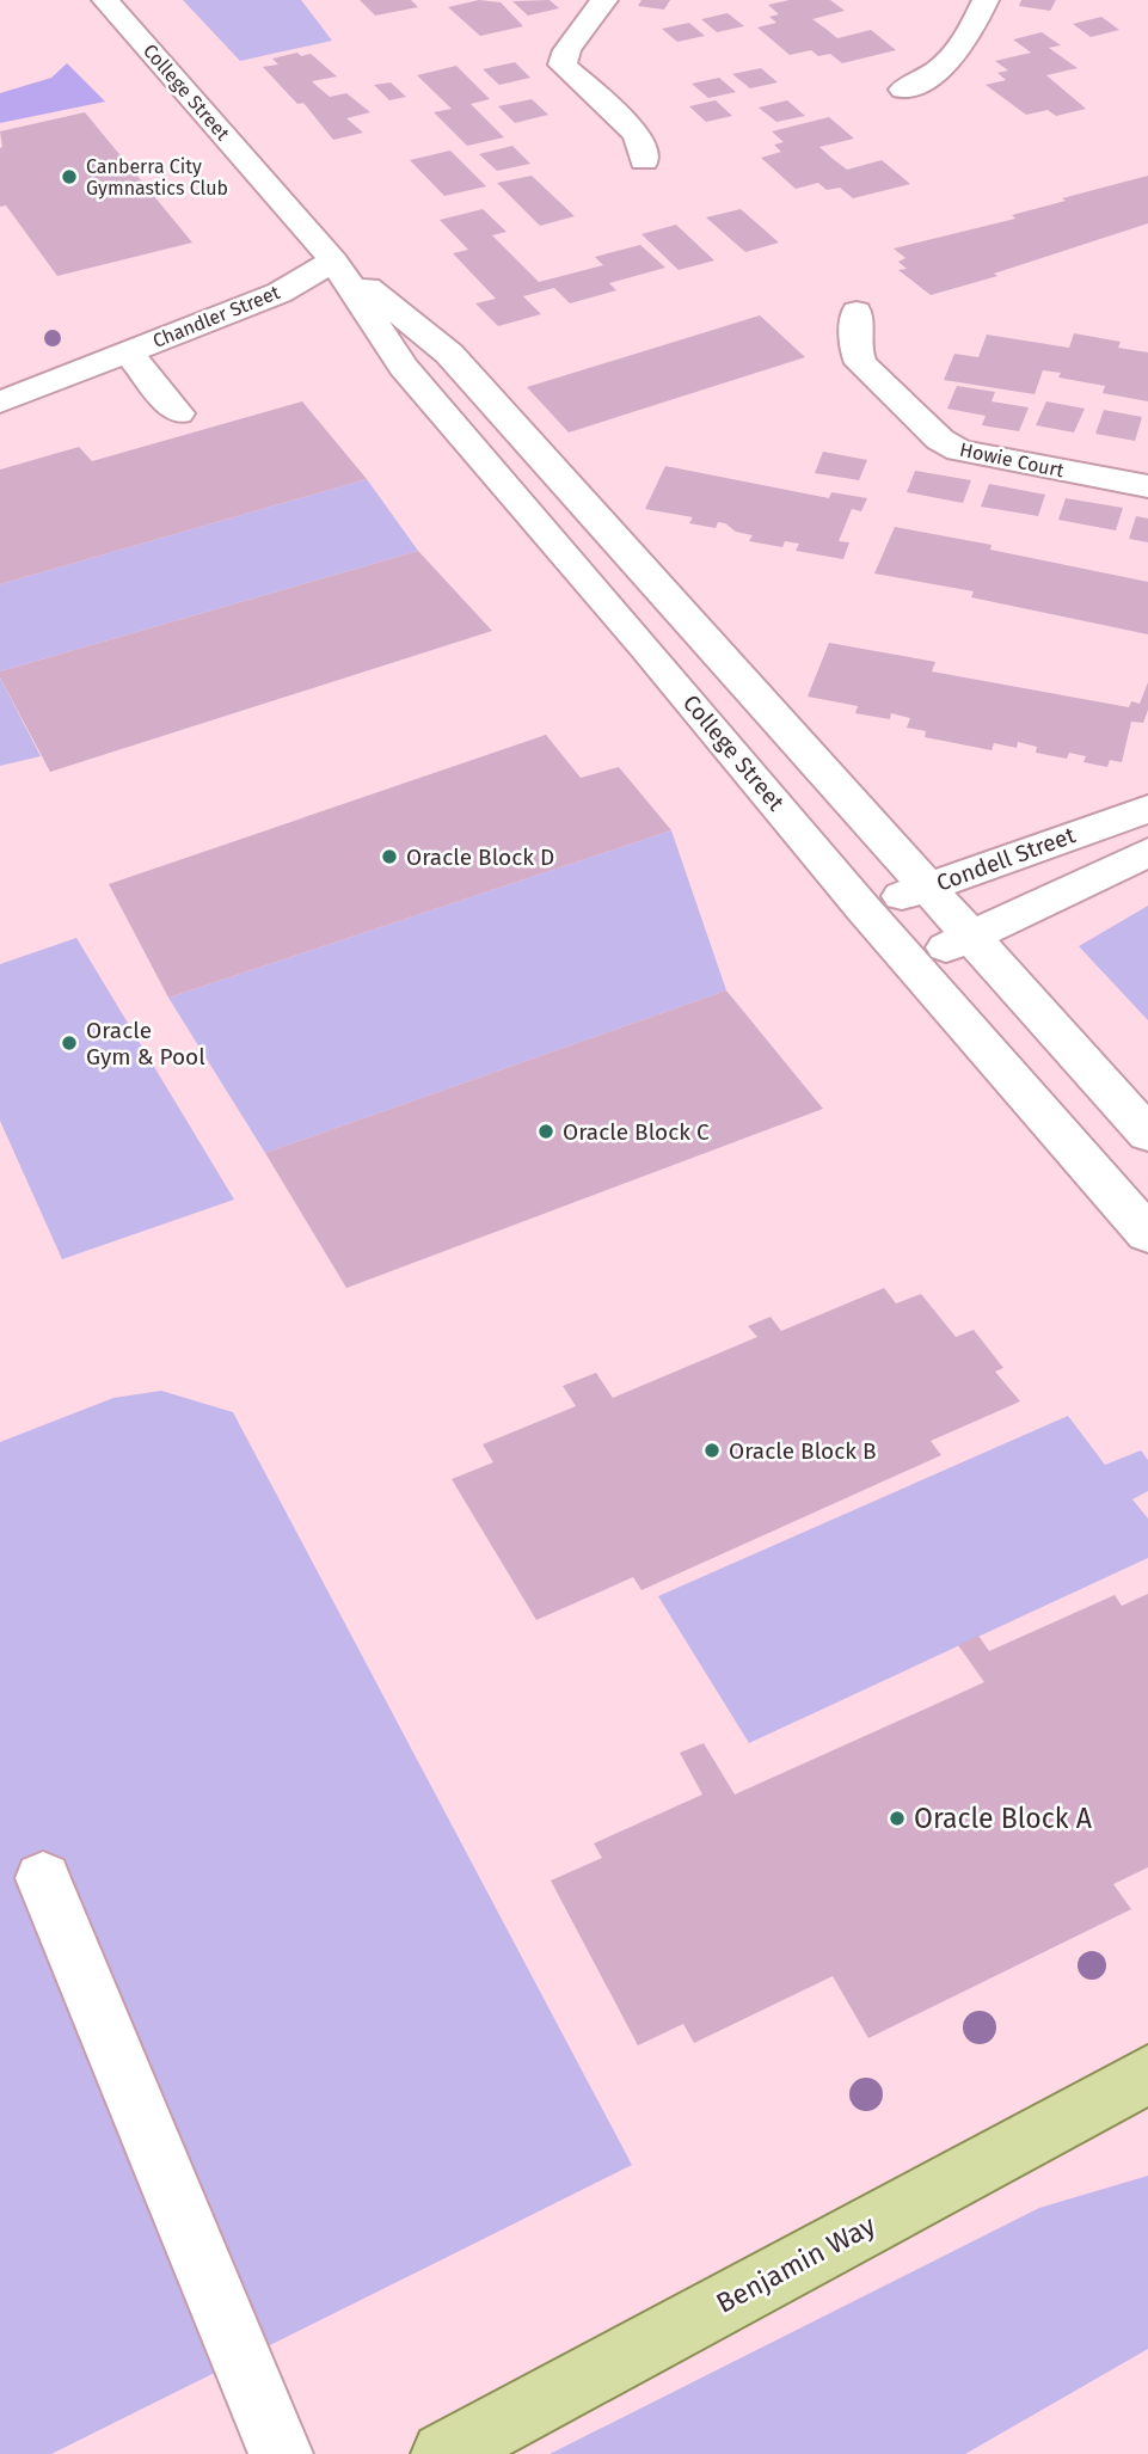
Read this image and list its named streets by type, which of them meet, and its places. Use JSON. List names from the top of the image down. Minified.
{"streets":{"main road":["Benjamin Way"],"street":["College Street","Chandler Street","Howie Court","Condell Street"]},"crossings":[["College Street","Chandler Street"],["College Street","Condell Street"]],"places":["Canberra City Gymnastics Club","Oracle Block D","Oracle Gym & Pool","Oracle Block C","Oracle Block B","Oracle Block A"]}
